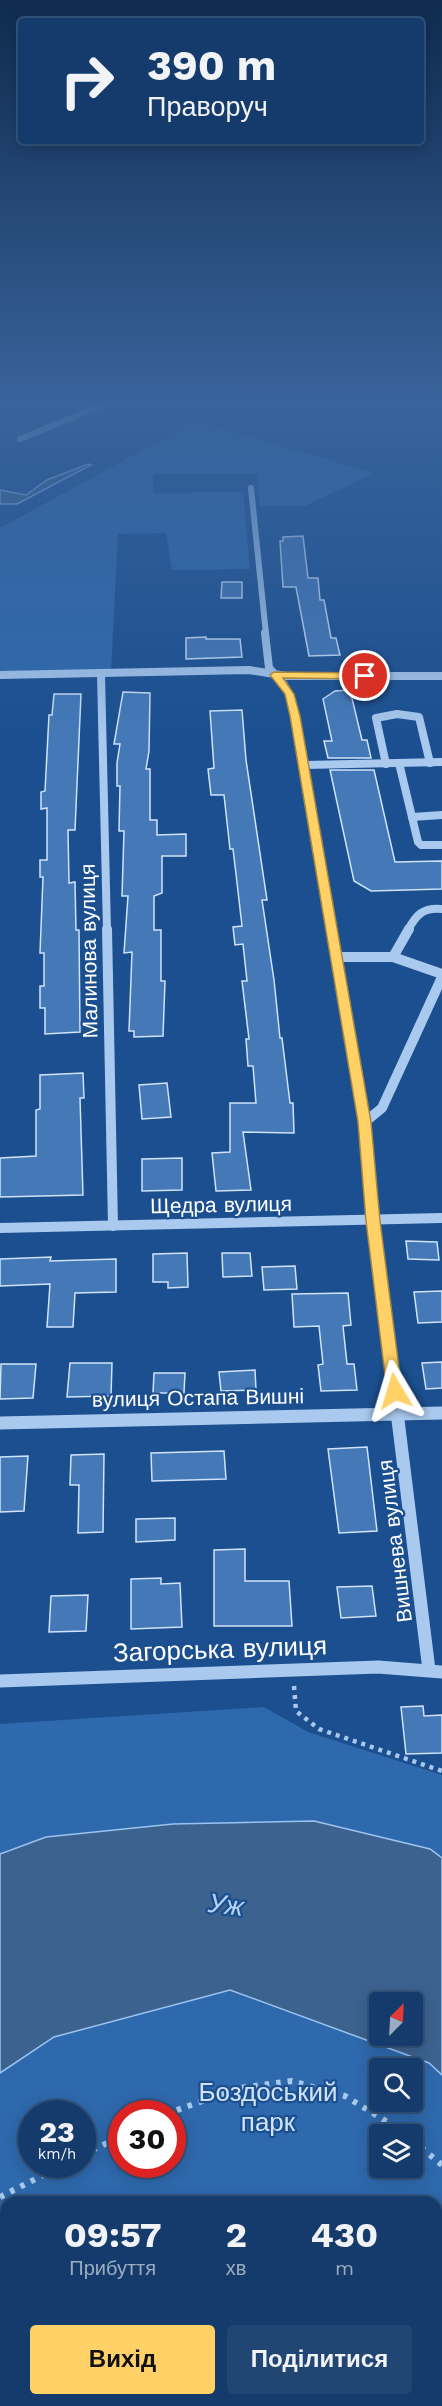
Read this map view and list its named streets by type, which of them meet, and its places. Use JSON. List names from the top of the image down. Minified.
{"streets":{"street":["Малинова вулиця","Щедра вулиця","вулиця Остапа Вишні","Вишнева вулиця","Загорська вулиця"]},"crossings":[["Малинова вулиця","Щедра вулиця"],["Щедра вулиця","Вишнева вулиця"],["вулиця Остапа Вишні","Вишнева вулиця"],["Вишнева вулиця","Загорська вулиця"]],"water":["Уж"],"parks":["Боздоський парк"],"north":"top right","page":{"turn":["390 m","Праворуч"],"speed":"23 km/h","limit":"30","eta":["09:57","Прибуття","2","хв","430","m"],"buttons":["Вихід","Поділитися"]}}
